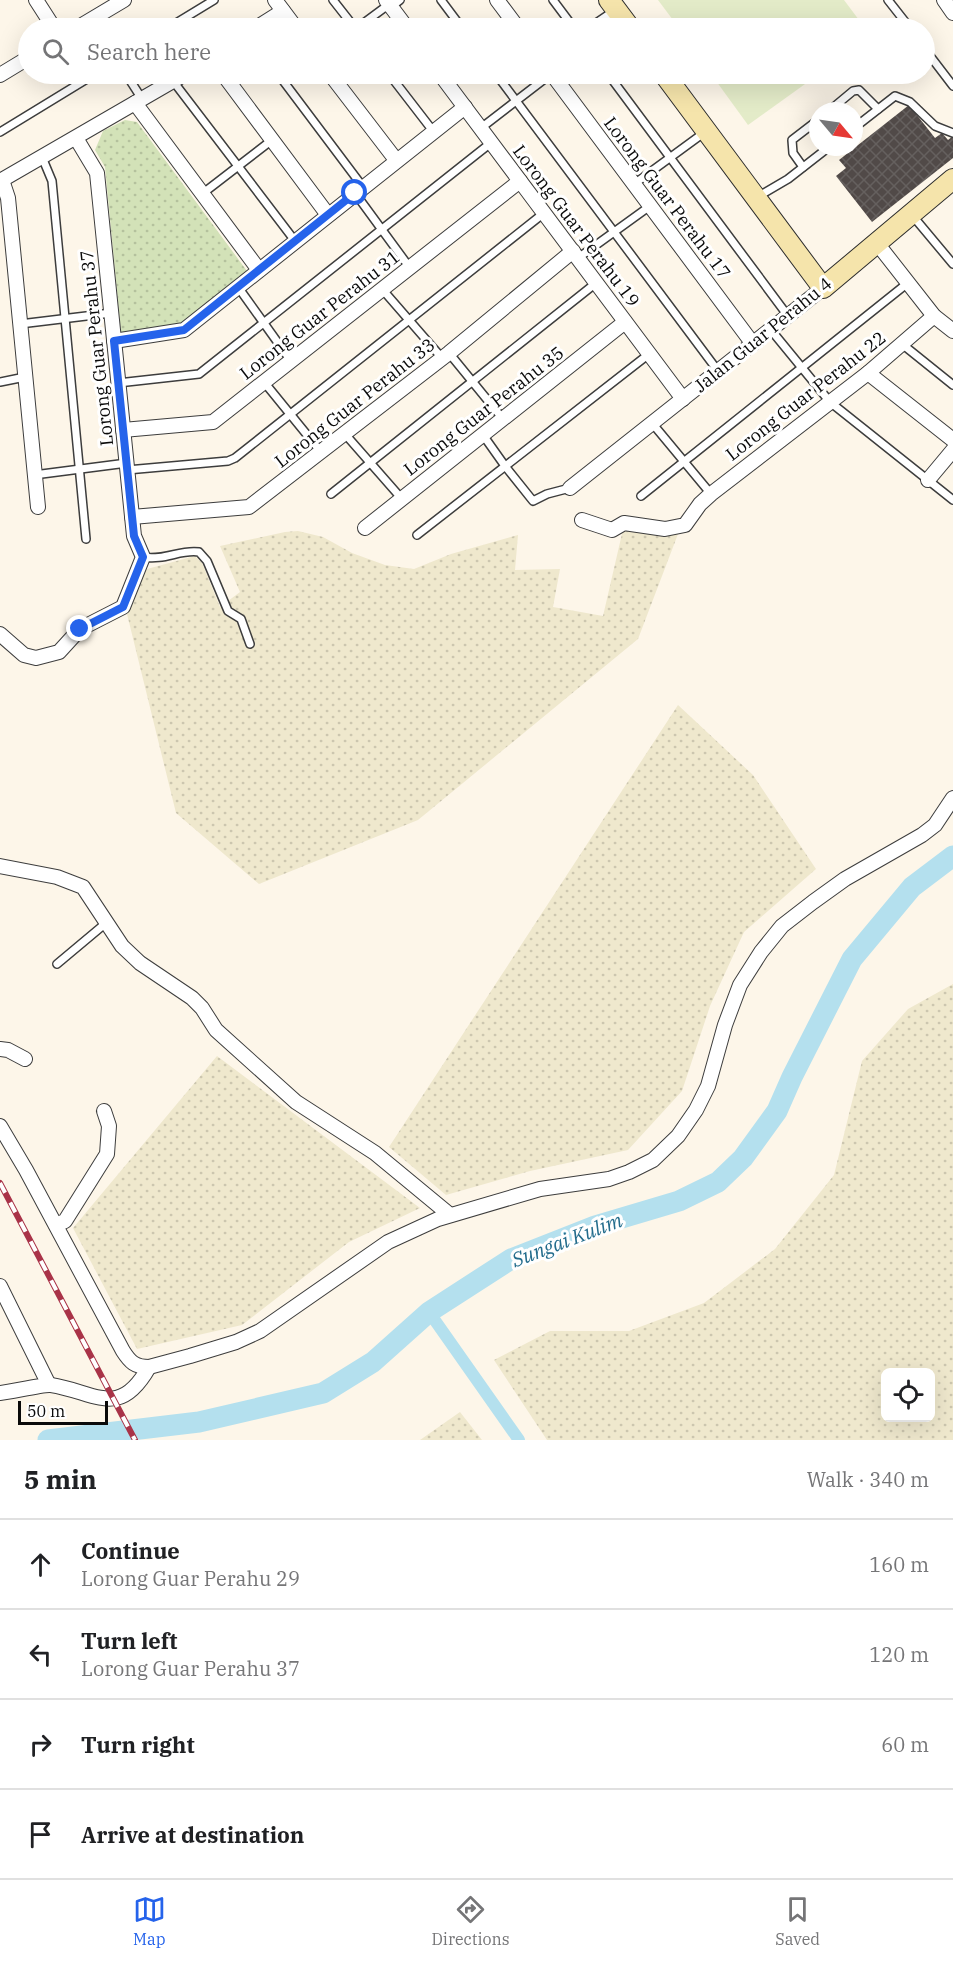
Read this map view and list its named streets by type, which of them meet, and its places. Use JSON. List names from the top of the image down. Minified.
{"streets":{"street":["Lorong Guar Perahu 17","Lorong Guar Perahu 19","Lorong Guar Perahu 31","Jalan Guar Perahu 4","Lorong Guar Perahu 37","Lorong Guar Perahu 22","Lorong Guar Perahu 33","Lorong Guar Perahu 35"]},"crossings":[["Lorong Guar Perahu 17","Jalan Guar Perahu 4"],["Lorong Guar Perahu 19","Lorong Guar Perahu 31"],["Lorong Guar Perahu 19","Jalan Guar Perahu 4"],["Lorong Guar Perahu 19","Lorong Guar Perahu 33"],["Lorong Guar Perahu 19","Lorong Guar Perahu 35"],["Lorong Guar Perahu 31","Lorong Guar Perahu 37"],["Lorong Guar Perahu 37","Lorong Guar Perahu 33"]],"water":["Sungai Kulim"],"scale_bar":"50 m","north":"bottom right","page":{"search":"Search here","scale":"50 m","heading":["5 min","Walk · 340 m"],"list":[["Continue","Lorong Guar Perahu 29","160 m"],["Turn left","Lorong Guar Perahu 37","120 m"],["Turn right","60 m"],"Arrive at destination"],"nav":["Map","Directions","Saved"]}}
